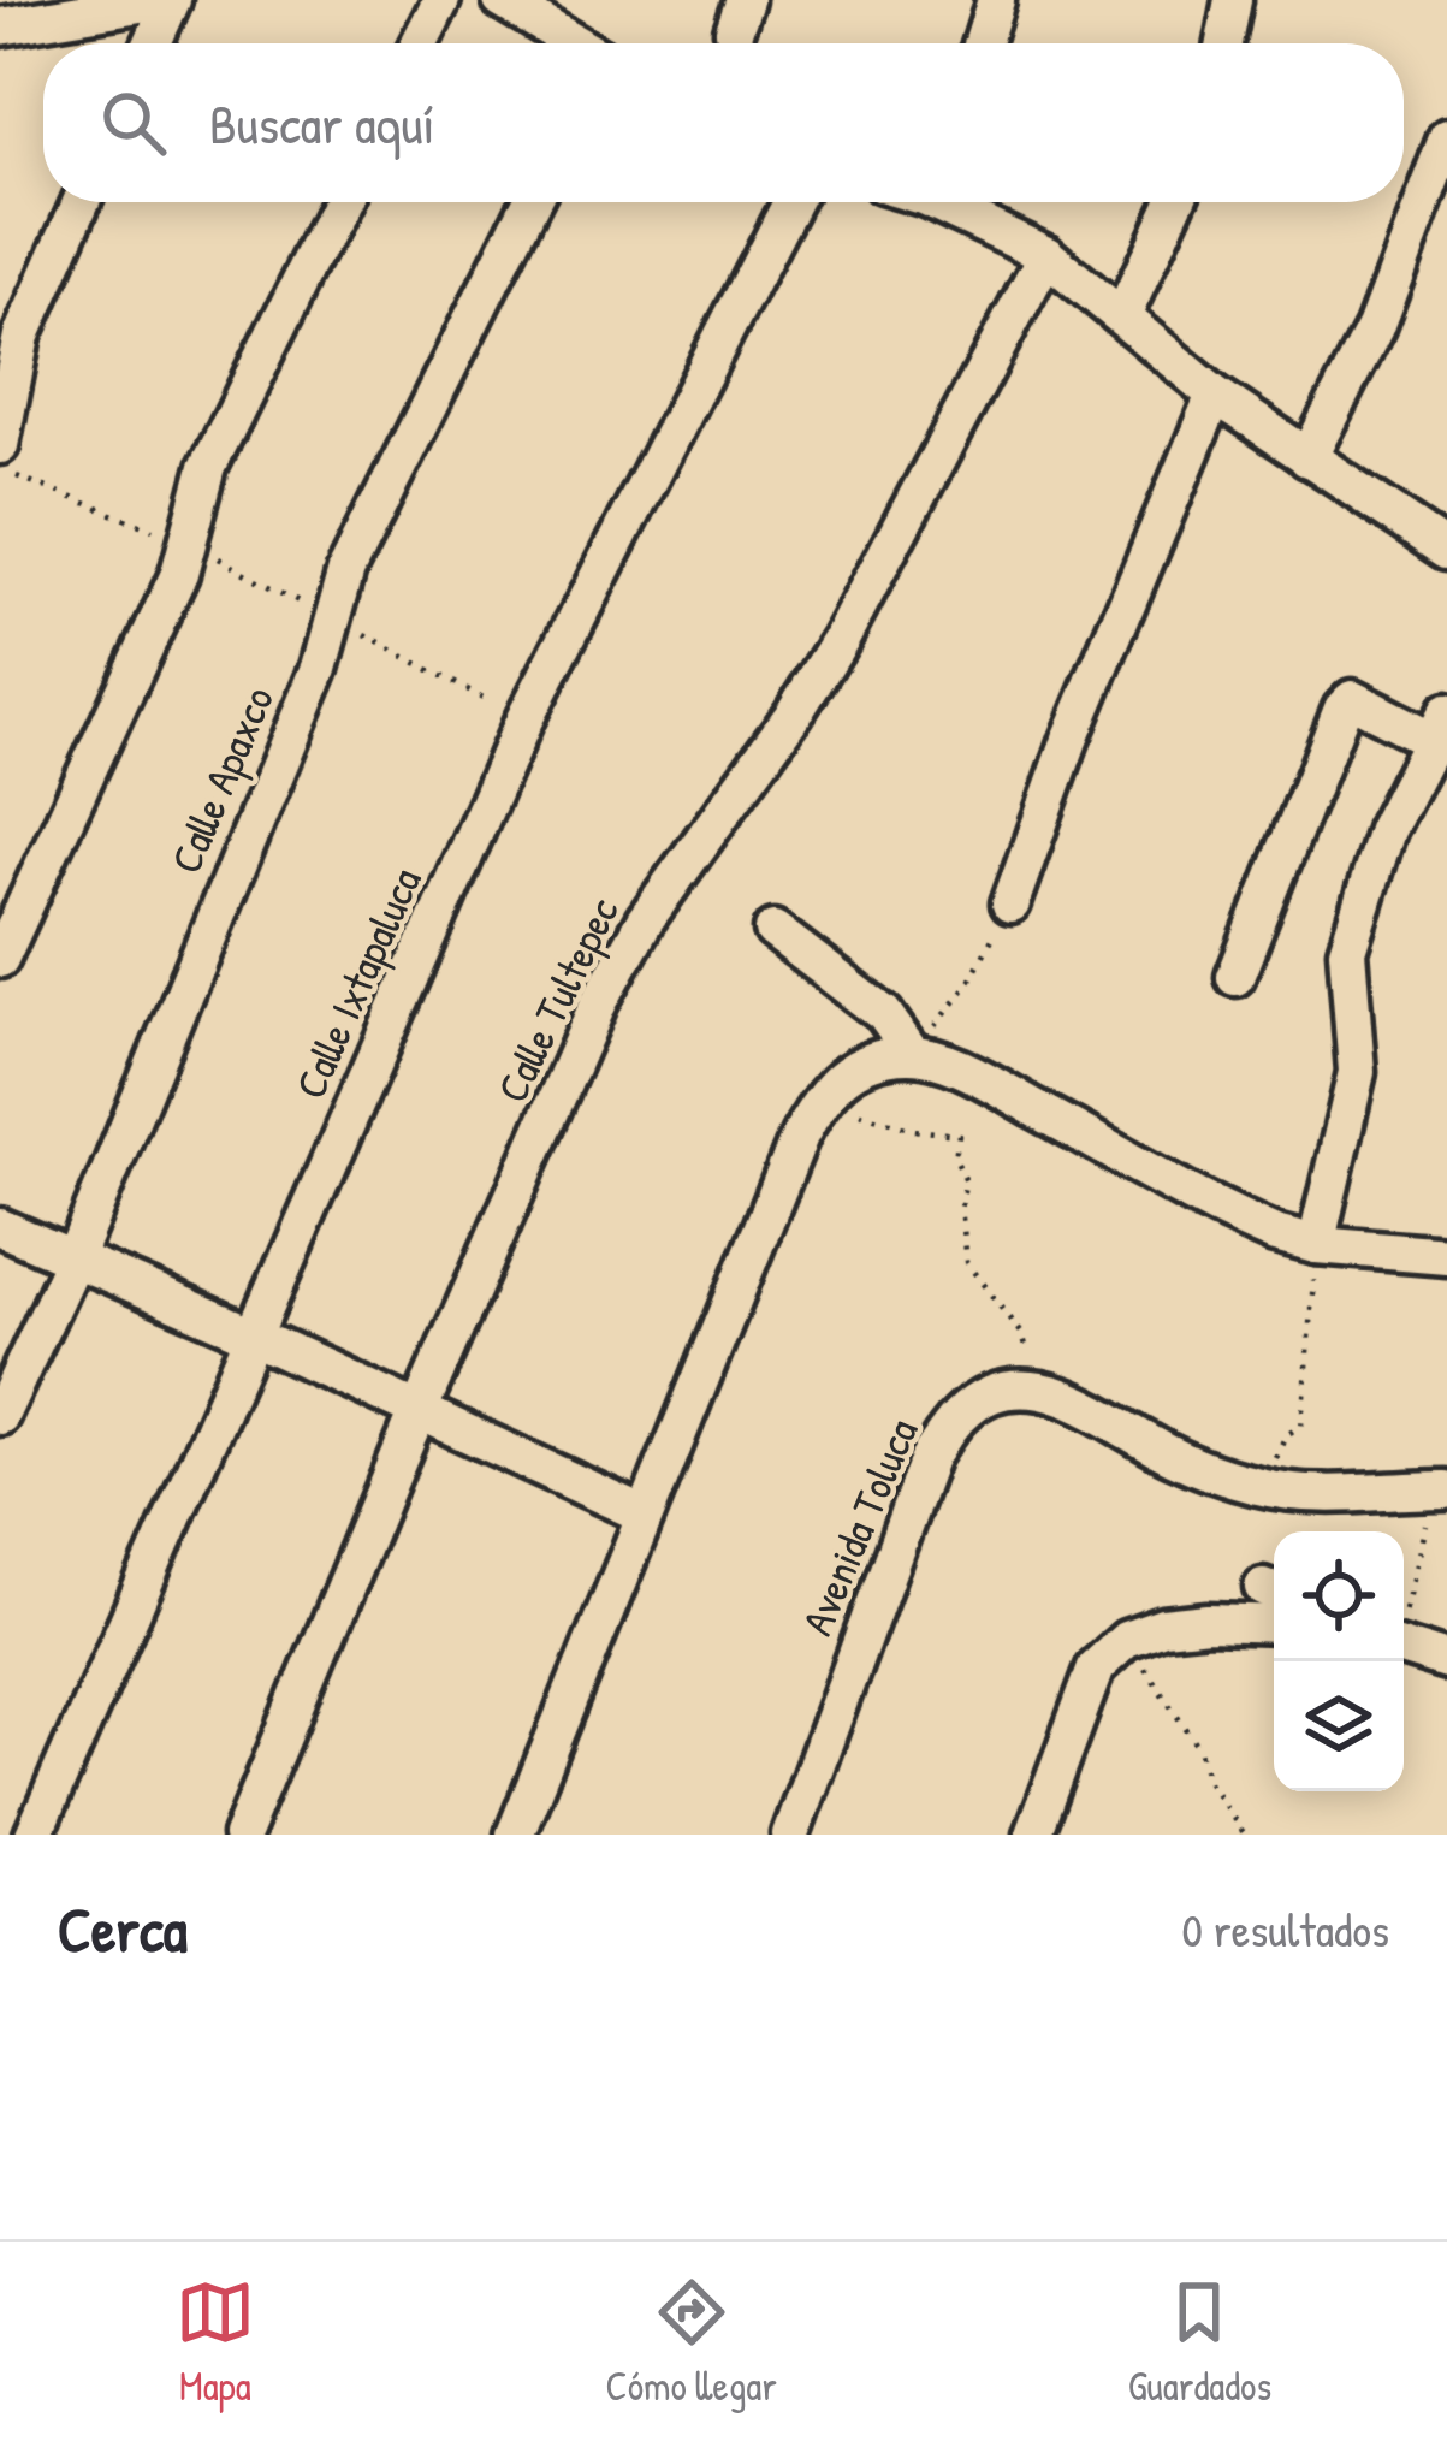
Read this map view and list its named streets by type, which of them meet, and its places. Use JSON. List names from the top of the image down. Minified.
{"streets":{"street":["Calle Apaxco","Calle Ixtapaluca","Calle Tultepec","Avenida Toluca"]},"page":{"search":"Buscar aquí","heading":["Cerca","0 resultados"],"nav":["Mapa","Cómo llegar","Guardados"]}}
